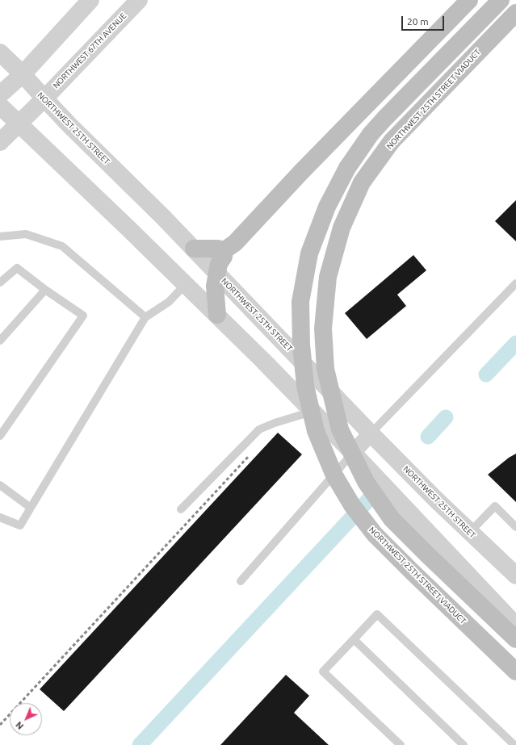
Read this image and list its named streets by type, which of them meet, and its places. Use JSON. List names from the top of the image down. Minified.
{"streets":{"main road":["NORTHWEST 25TH STREET VIADUCT"],"street":["NORTHWEST 67TH AVENUE","NORTHWEST 25TH STREET"]},"crossings":[["NORTHWEST 67TH AVENUE","NORTHWEST 25TH STREET"]],"scale_bar":"20 m","north":"bottom left"}
